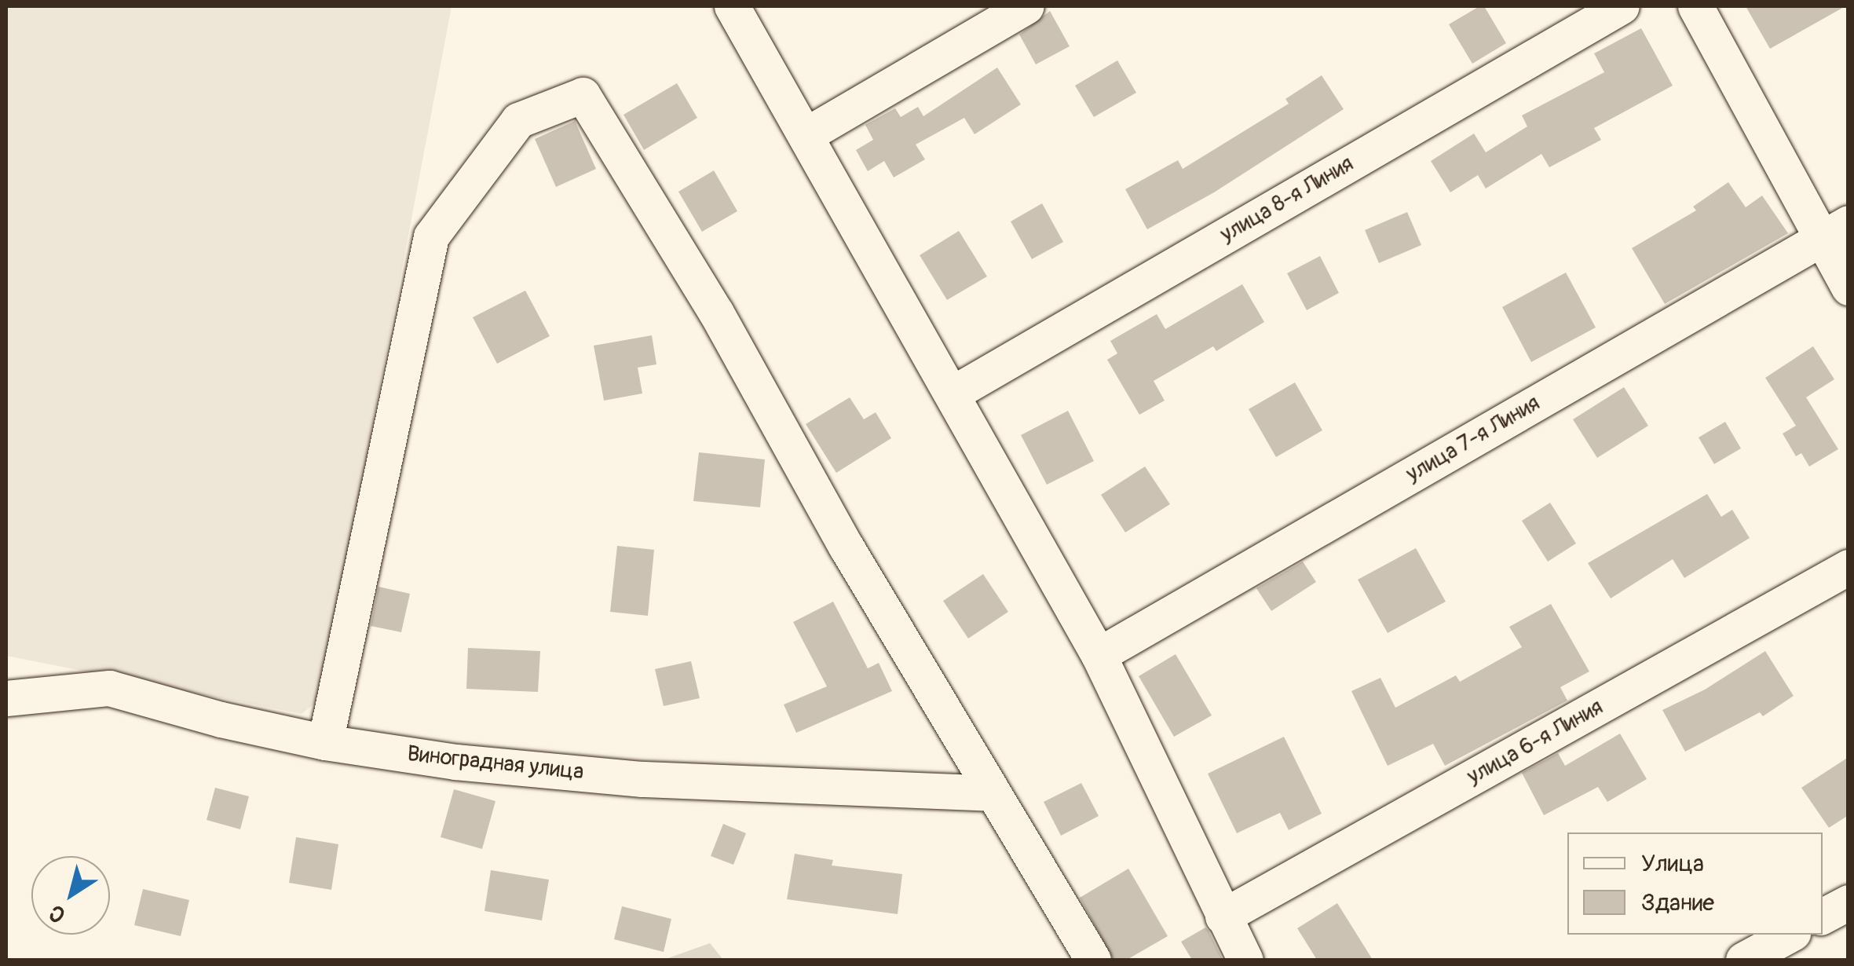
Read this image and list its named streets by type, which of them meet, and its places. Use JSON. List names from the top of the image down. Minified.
{"streets":{"street":["улица 8-я Линия","улица 7-я Линия","улица 6-я Линия","Виноградная улица"]},"legend":["Улица","Здание"],"north":"bottom left"}
